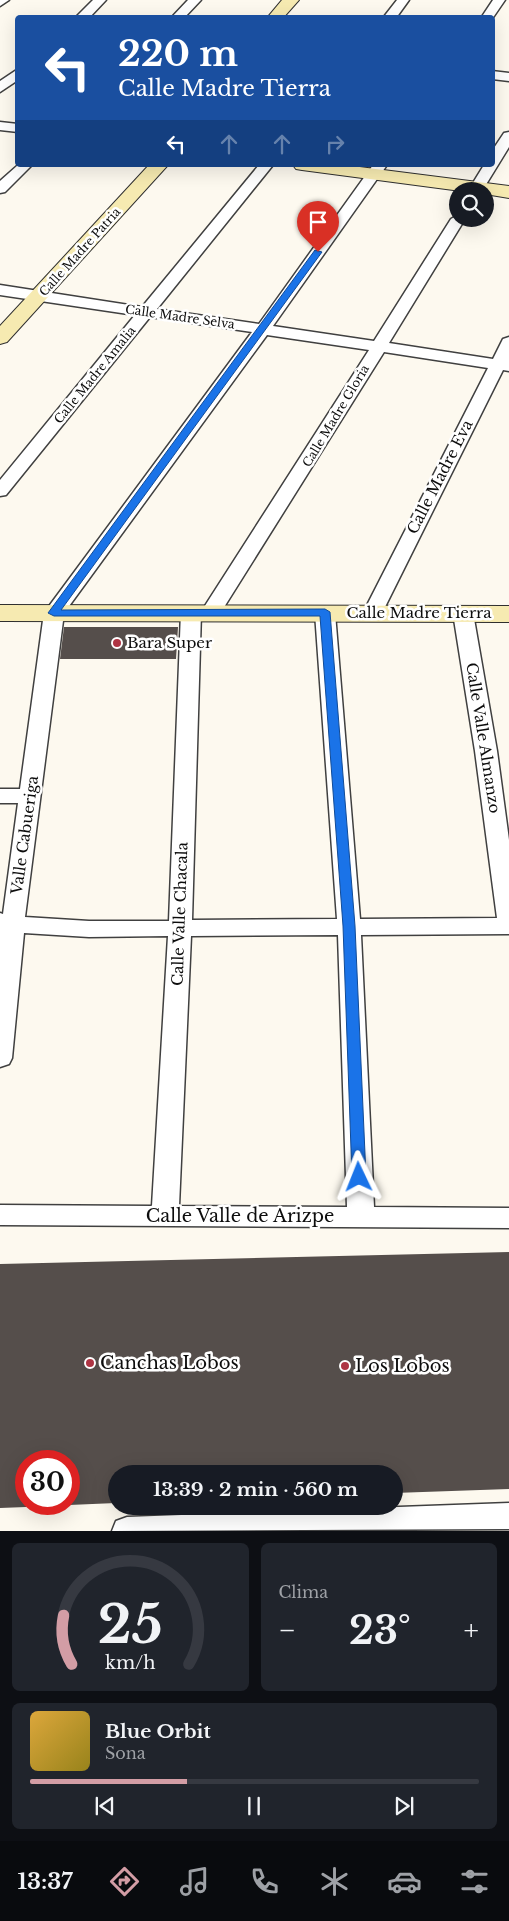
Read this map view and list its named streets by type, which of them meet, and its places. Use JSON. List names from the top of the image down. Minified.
{"streets":{"street":["Calle Madre Patria","Calle Madre Selva","Calle Madre Amalia","Calle Madre Gloria","Calle Madre Eva","Calle Madre Tierra","Calle Valle Almanzo","Valle Cabueriga","Calle Valle Chacala","Calle Valle de Arizpe"]},"crossings":[["Calle Madre Patria","Calle Madre Selva"],["Calle Madre Selva","Calle Madre Amalia"],["Calle Madre Selva","Calle Madre Gloria"],["Calle Madre Selva","Calle Madre Eva"],["Calle Madre Gloria","Calle Madre Tierra"],["Calle Madre Gloria","Calle Valle Chacala"],["Calle Madre Eva","Calle Madre Tierra"],["Calle Madre Tierra","Calle Valle Almanzo"],["Calle Madre Tierra","Valle Cabueriga"],["Calle Madre Tierra","Calle Valle Chacala"],["Calle Valle Chacala","Calle Valle de Arizpe"]],"places":["Bara Super","Canchas Lobos","Los Lobos"],"page":{"turn":["220 m","Calle Madre Tierra"],"limit":"30","trip":"13:39 · 2 min · 560 m","tile":"Clima","heat":["−","23°","+"],"song":["Blue Orbit","Sona"],"tabs":"13:37","gauge":["25","km/h"]}}
